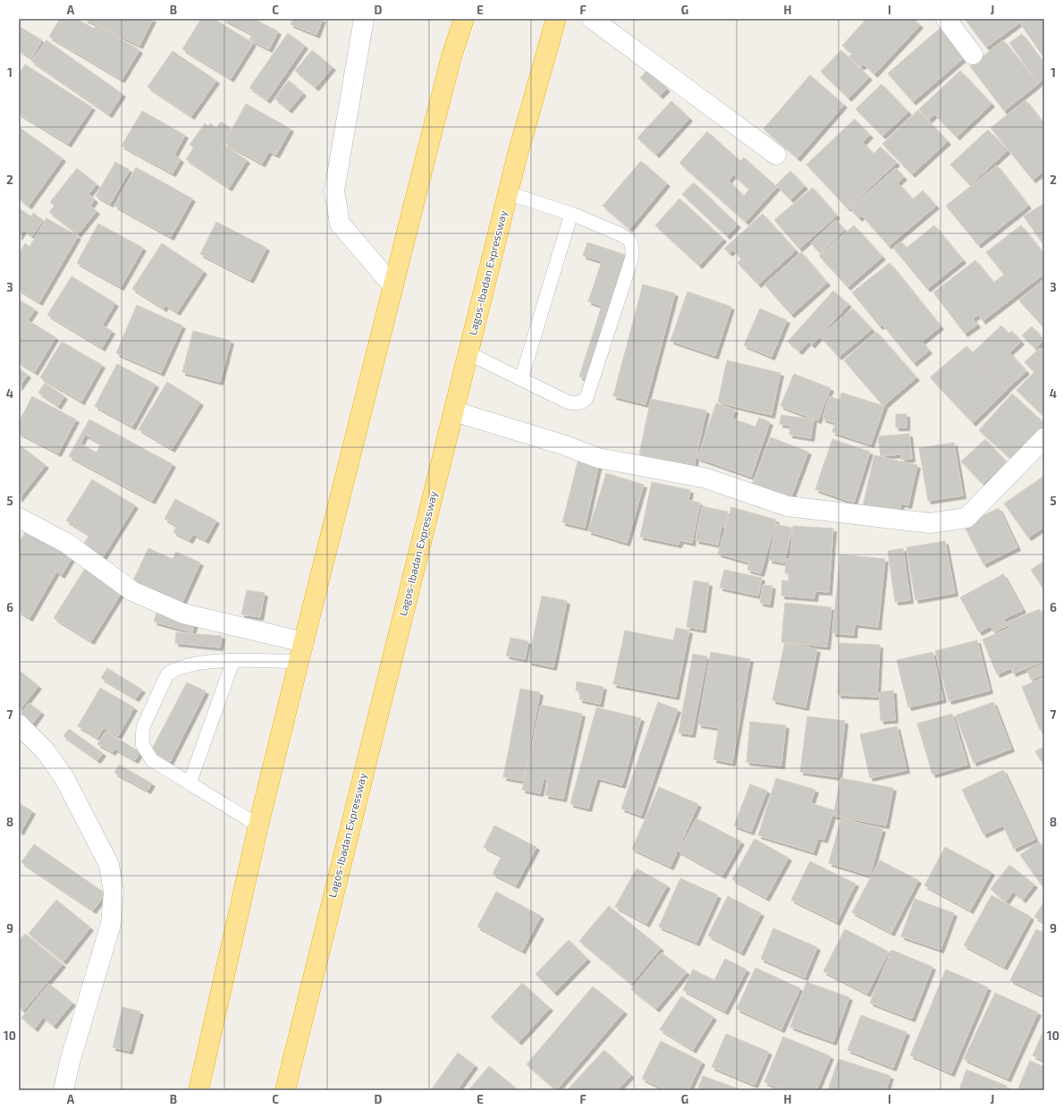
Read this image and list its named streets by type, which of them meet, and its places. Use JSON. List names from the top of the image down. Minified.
{"streets":{"highway":["Lagos-Ibadan Expressway"]},"grid":{"columns":["A","B","C","D","E","F","G","H","I","J"],"rows":["1","2","3","4","5","6","7","8","9","10"]}}
